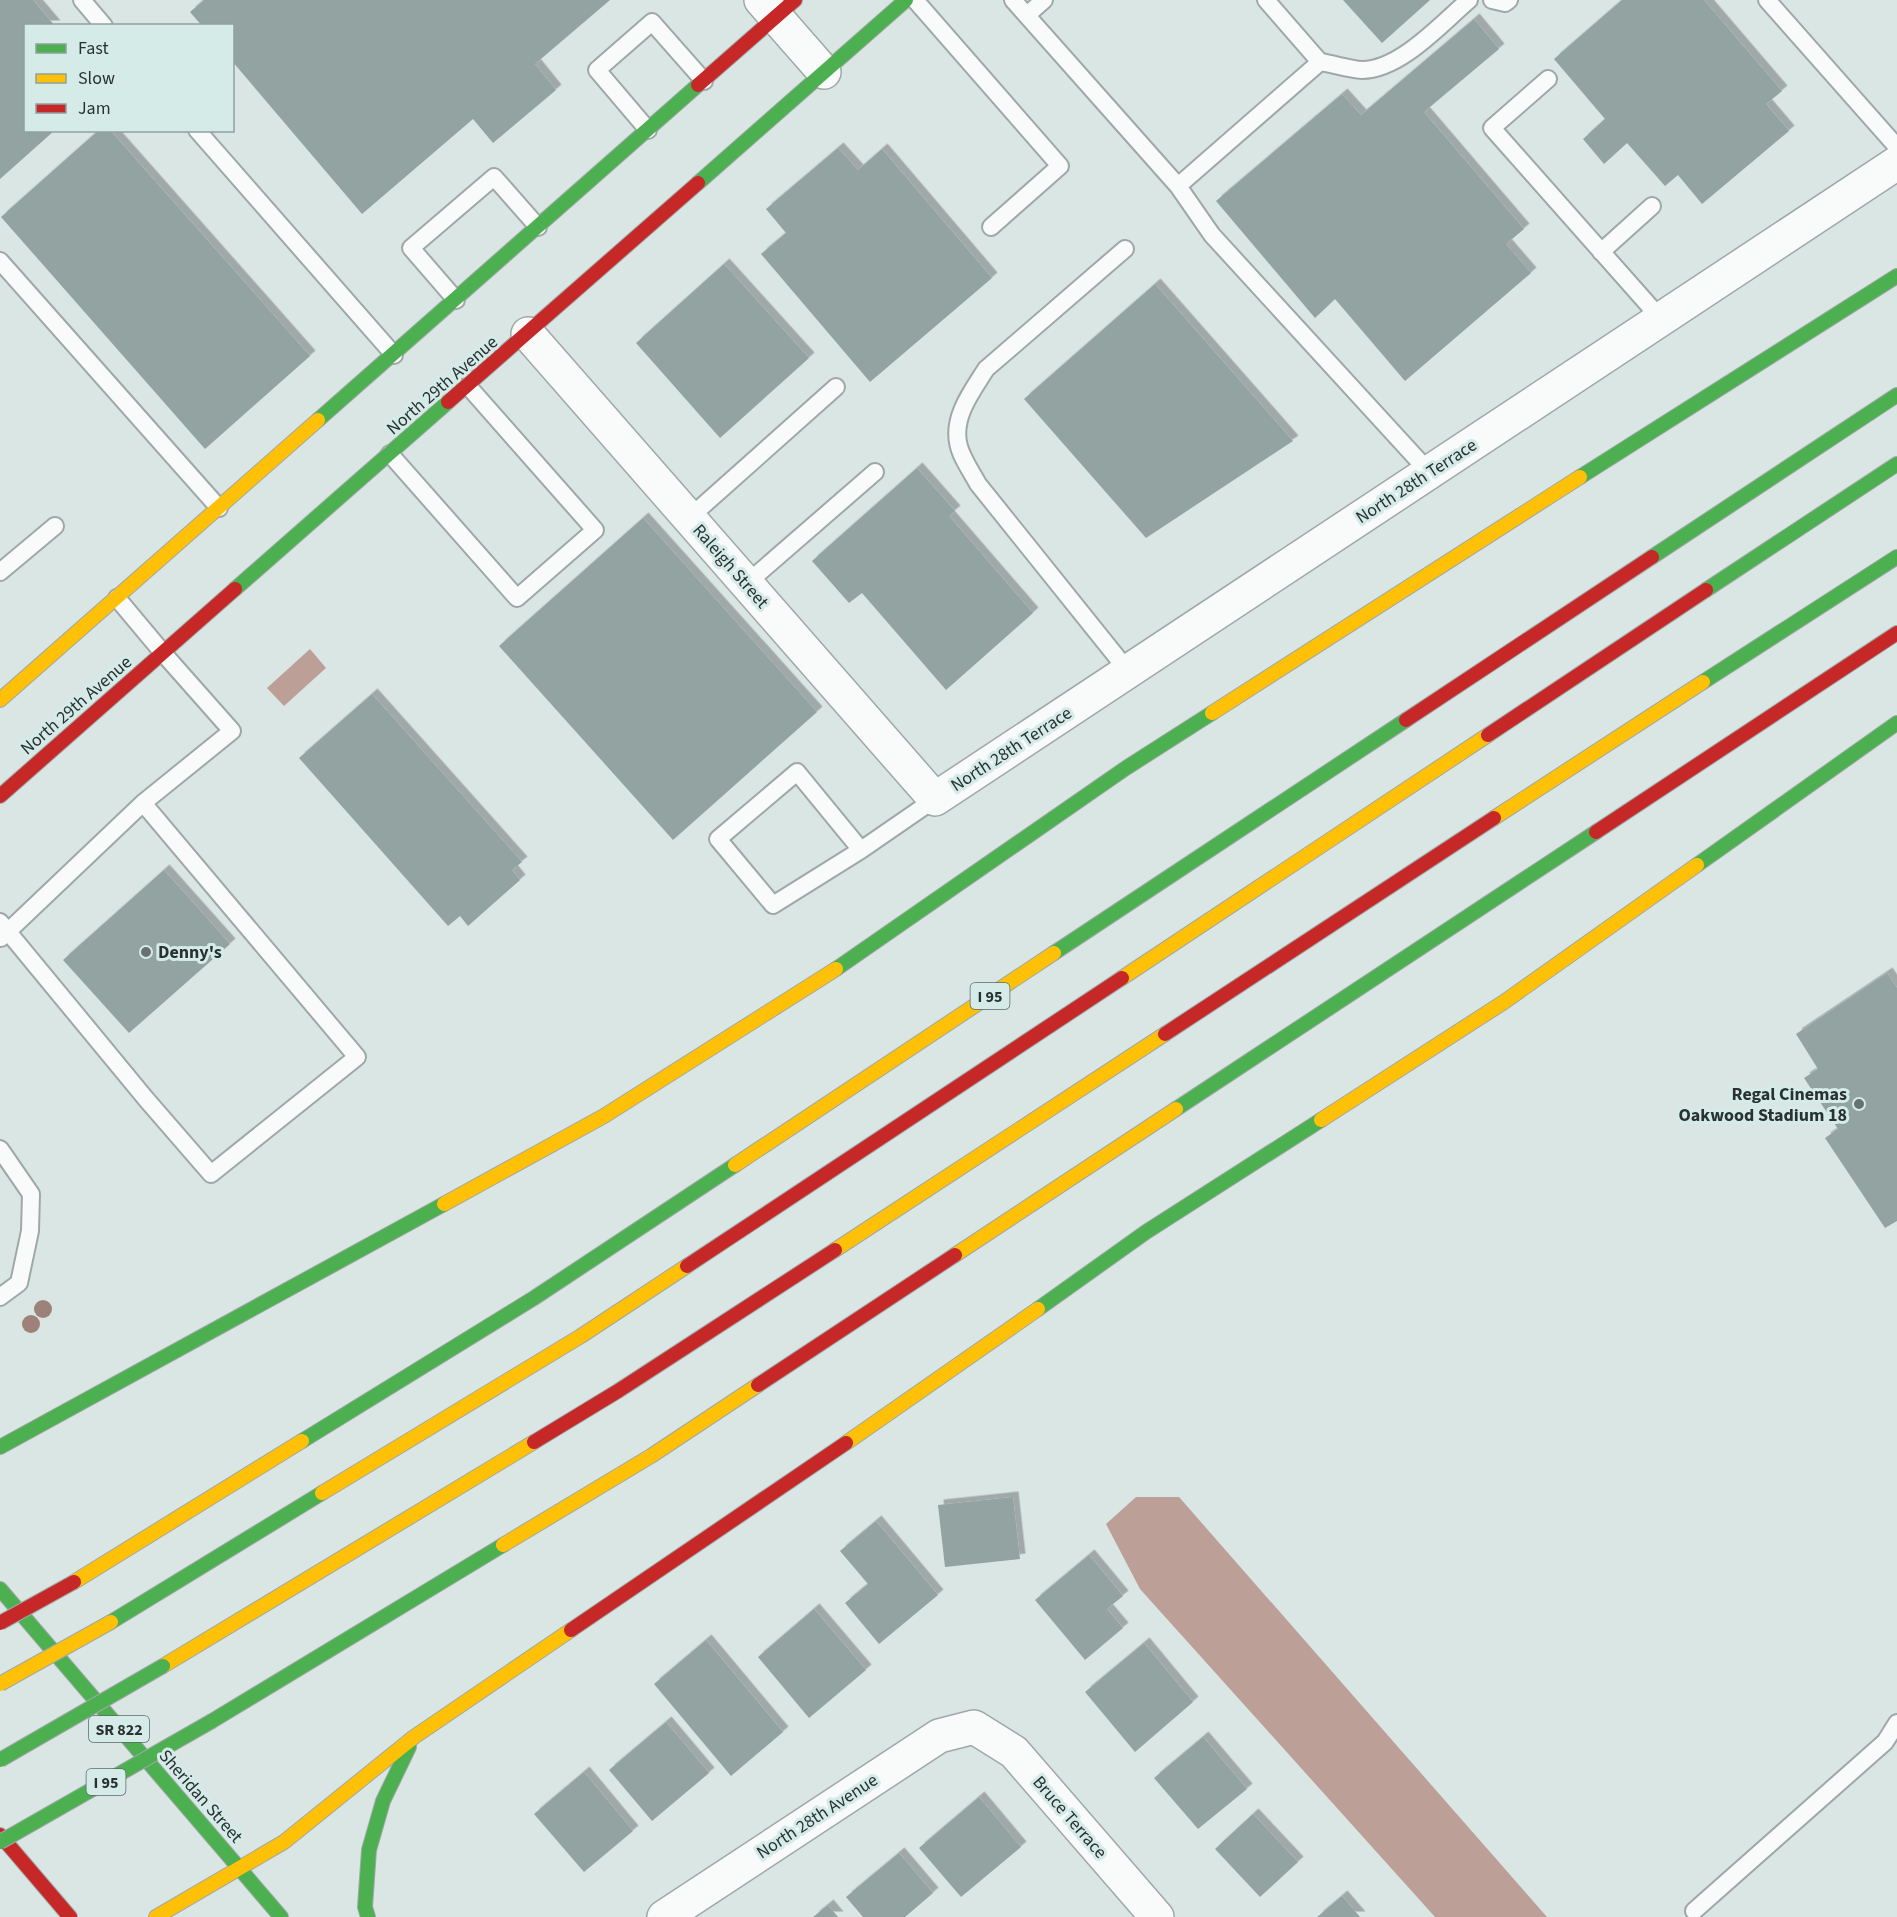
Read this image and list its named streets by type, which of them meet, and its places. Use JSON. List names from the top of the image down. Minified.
{"streets":{"main road":["North 29th Avenue","I 95","SR 822","Sheridan Street"],"street":["North 28th Terrace","Raleigh Street","North 28th Avenue","Bruce Terrace"]},"crossings":[["North 29th Avenue","Raleigh Street"],["North 28th Terrace","Raleigh Street"],["North 28th Avenue","Bruce Terrace"]],"places":["Denny's","Regal Cinemas Oakwood Stadium 18"],"legend":["Fast","Slow","Jam"]}
